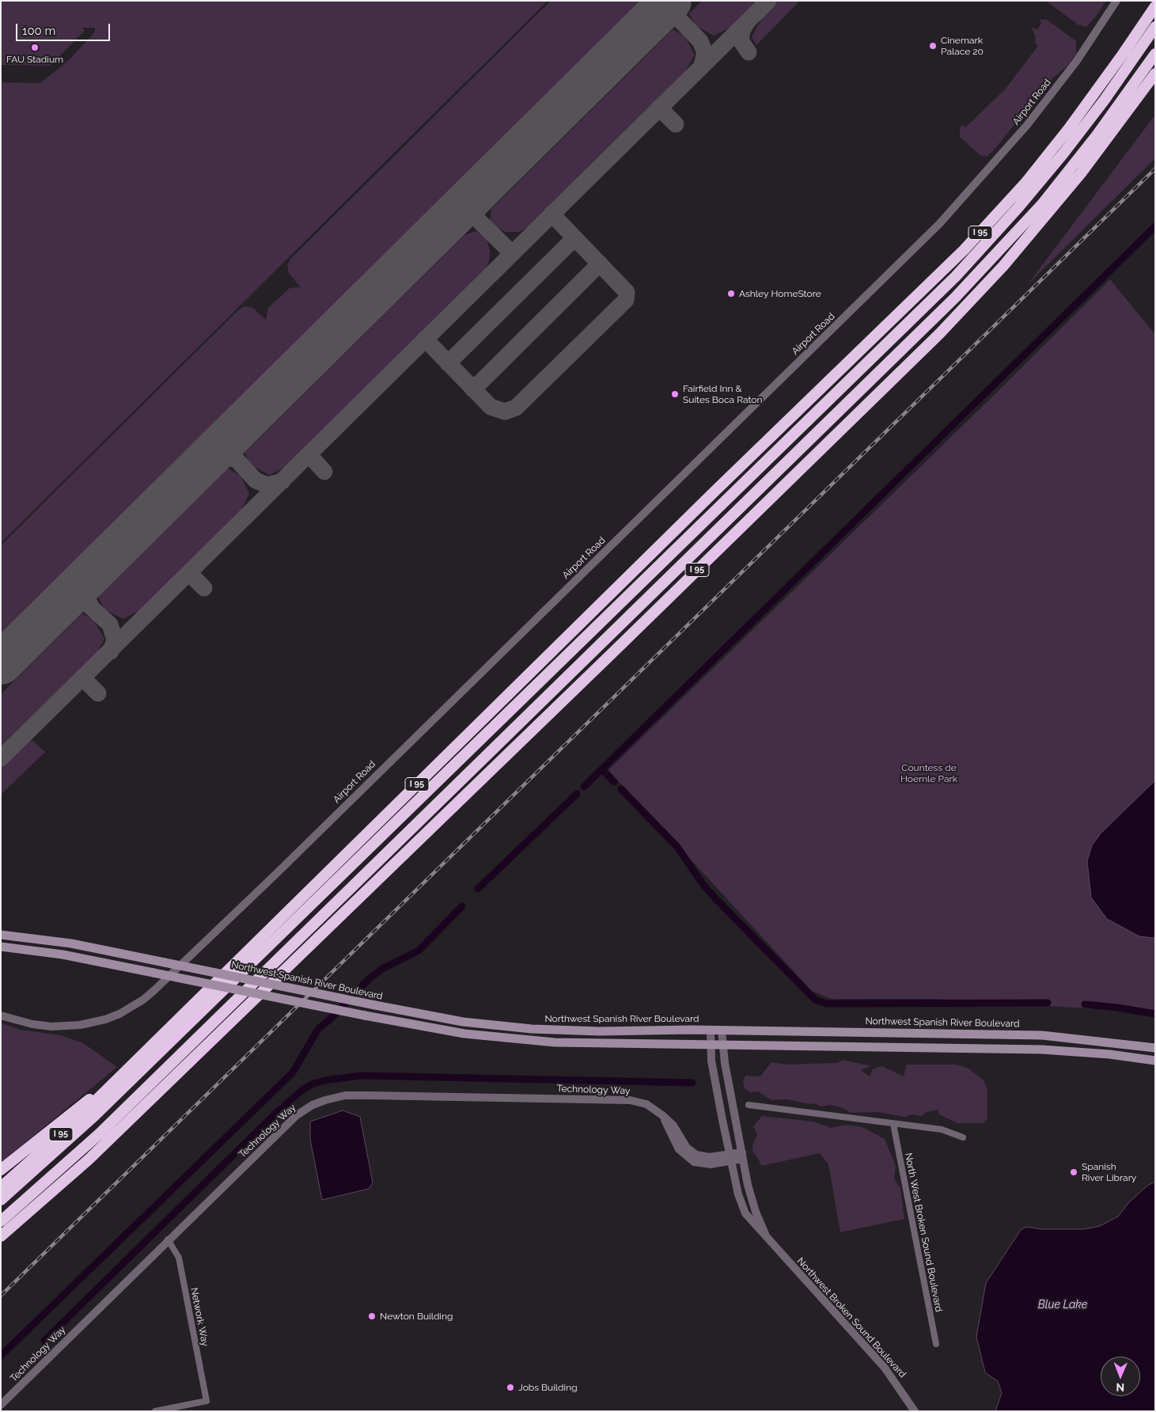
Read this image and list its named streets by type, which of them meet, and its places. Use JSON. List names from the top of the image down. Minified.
{"streets":{"highway":["I 95"],"main road":["Northwest Spanish River Boulevard"],"street":["Airport Road","Technology Way","North West Broken Sound Boulevard","Network Way","Northwest Broken Sound Boulevard"]},"crossings":[["Northwest Spanish River Boulevard","Northwest Broken Sound Boulevard"],["Technology Way","Network Way"],["Technology Way","Northwest Broken Sound Boulevard"]],"water":["Blue Lake"],"parks":["Countess de Hoernle Park"],"places":["Cinemark Palace 20","FAU Stadium","Ashley HomeStore","Fairfield Inn & Suites Boca Raton","Spanish River Library","Newton Building","Jobs Building"],"scale_bar":"100 m","north":"bottom"}
